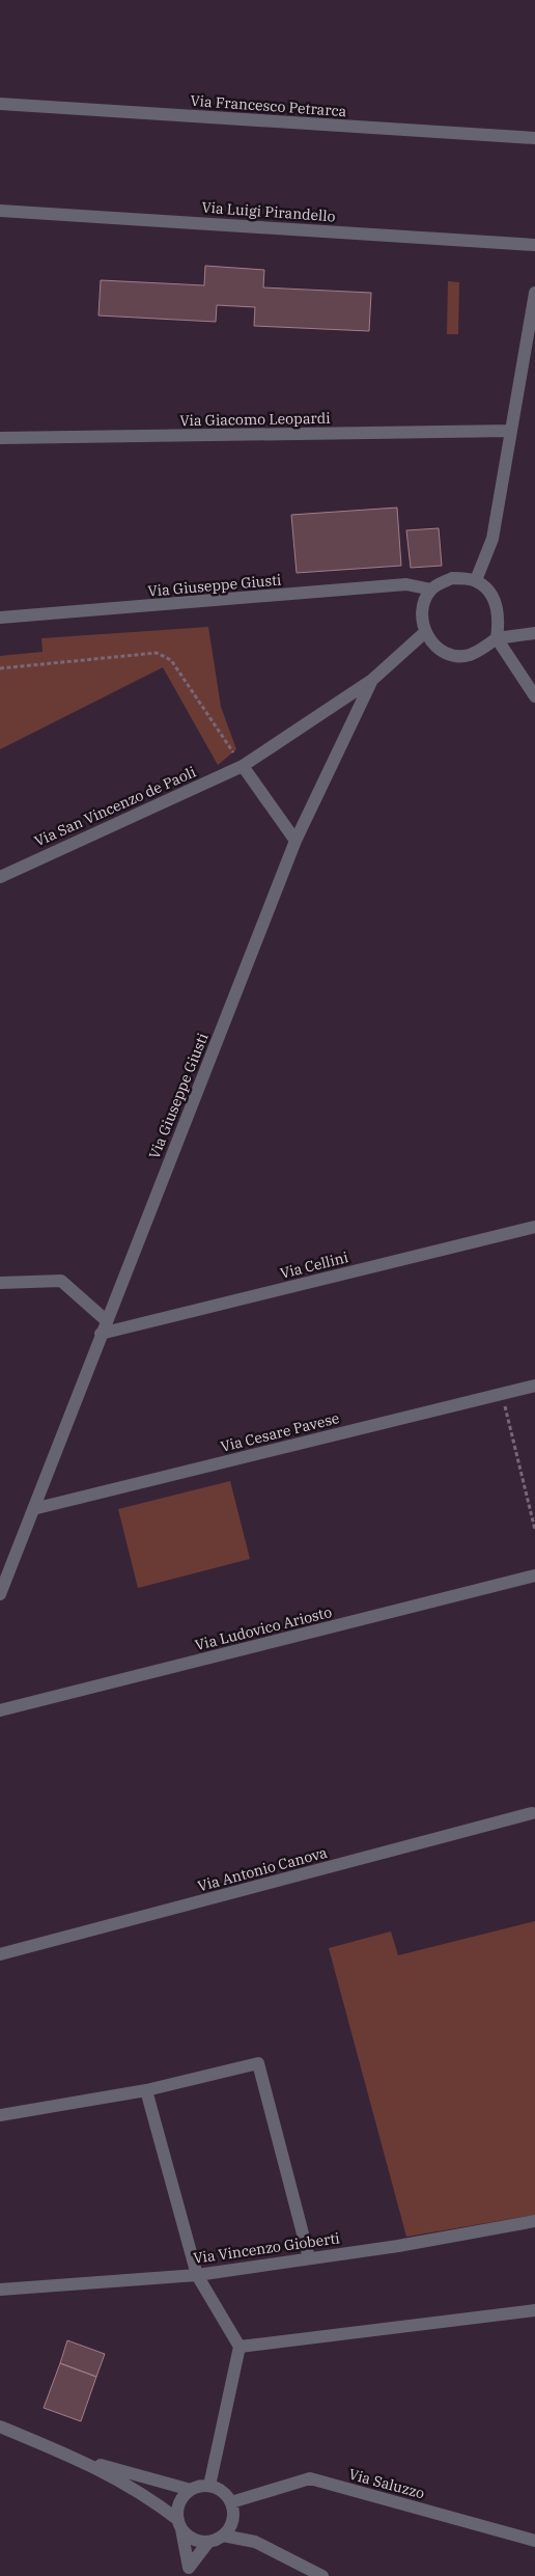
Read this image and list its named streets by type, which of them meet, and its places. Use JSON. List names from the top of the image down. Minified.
{"streets":{"street":["Via Francesco Petrarca","Via Luigi Pirandello","Via Giacomo Leopardi","Via Giuseppe Giusti","Via San Vincenzo de Paoli","Via Cellini","Via Cesare Pavese","Via Ludovico Ariosto","Via Antonio Canova","Via Vincenzo Gioberti","Via Saluzzo"]},"crossings":[["Via Giuseppe Giusti","Via San Vincenzo de Paoli"],["Via Giuseppe Giusti","Via Cellini"],["Via Giuseppe Giusti","Via Cesare Pavese"]]}
